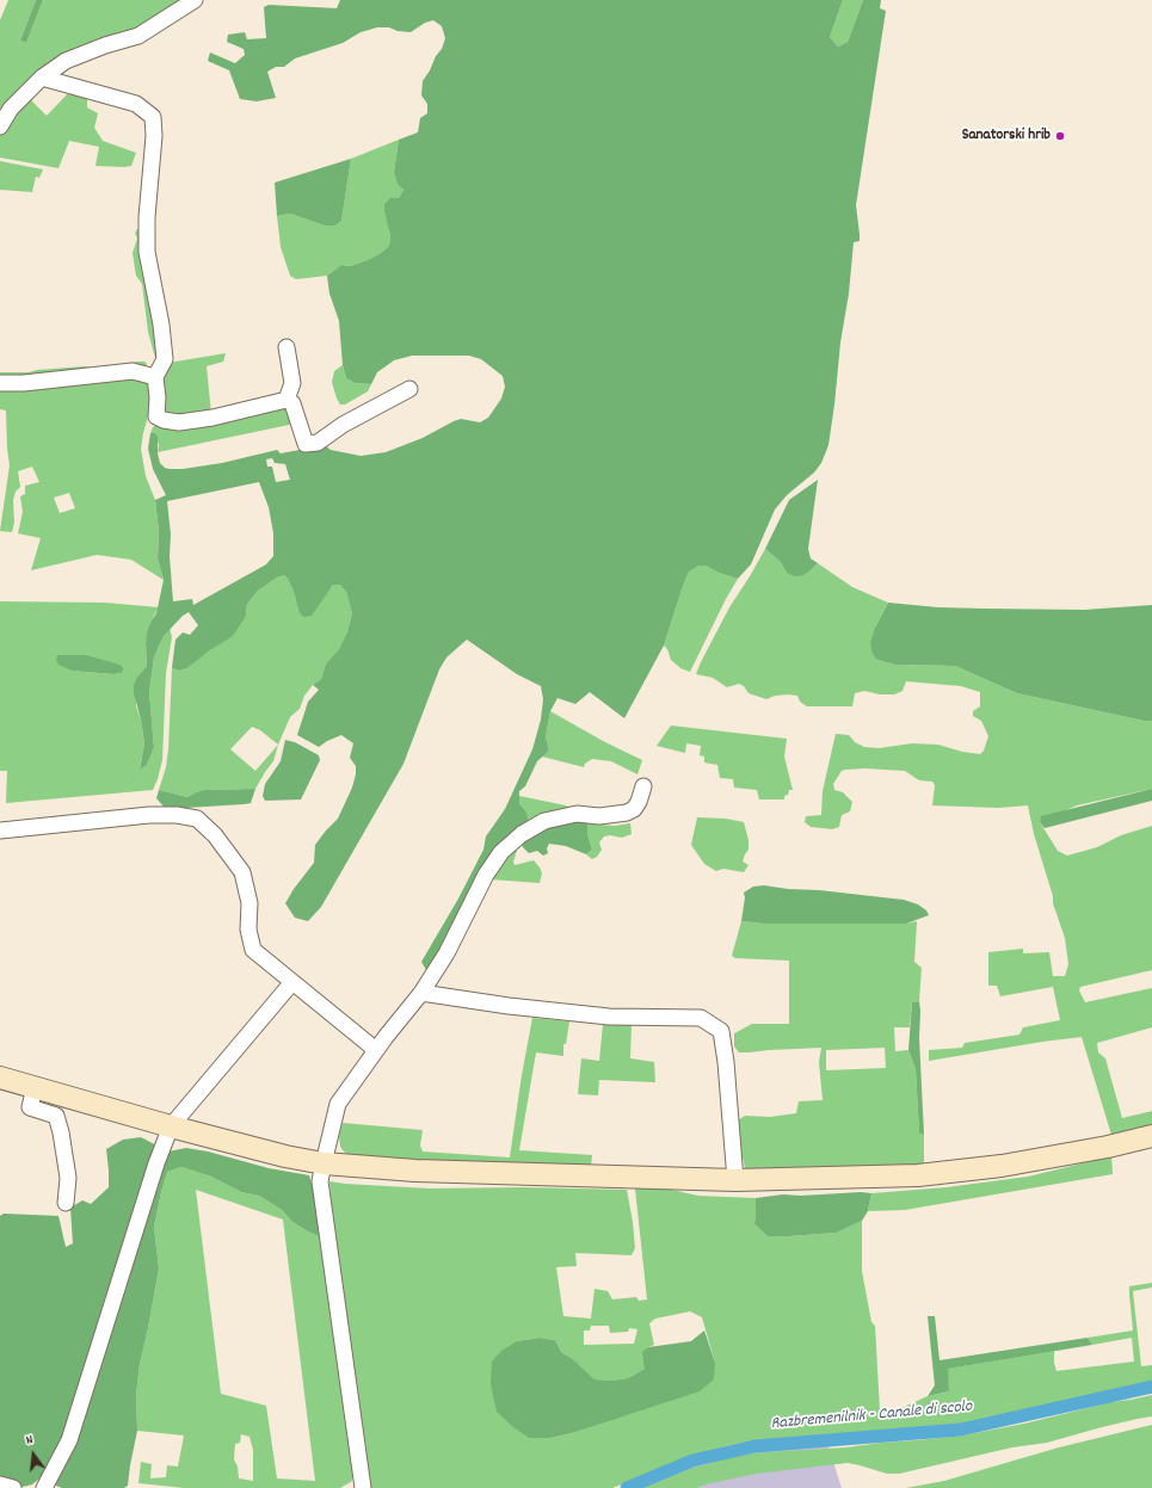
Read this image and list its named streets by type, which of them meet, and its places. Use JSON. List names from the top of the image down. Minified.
{"water":["Razbremenilnik - Canale di scolo"],"places":["Sanatorski hrib"],"north":"top"}
